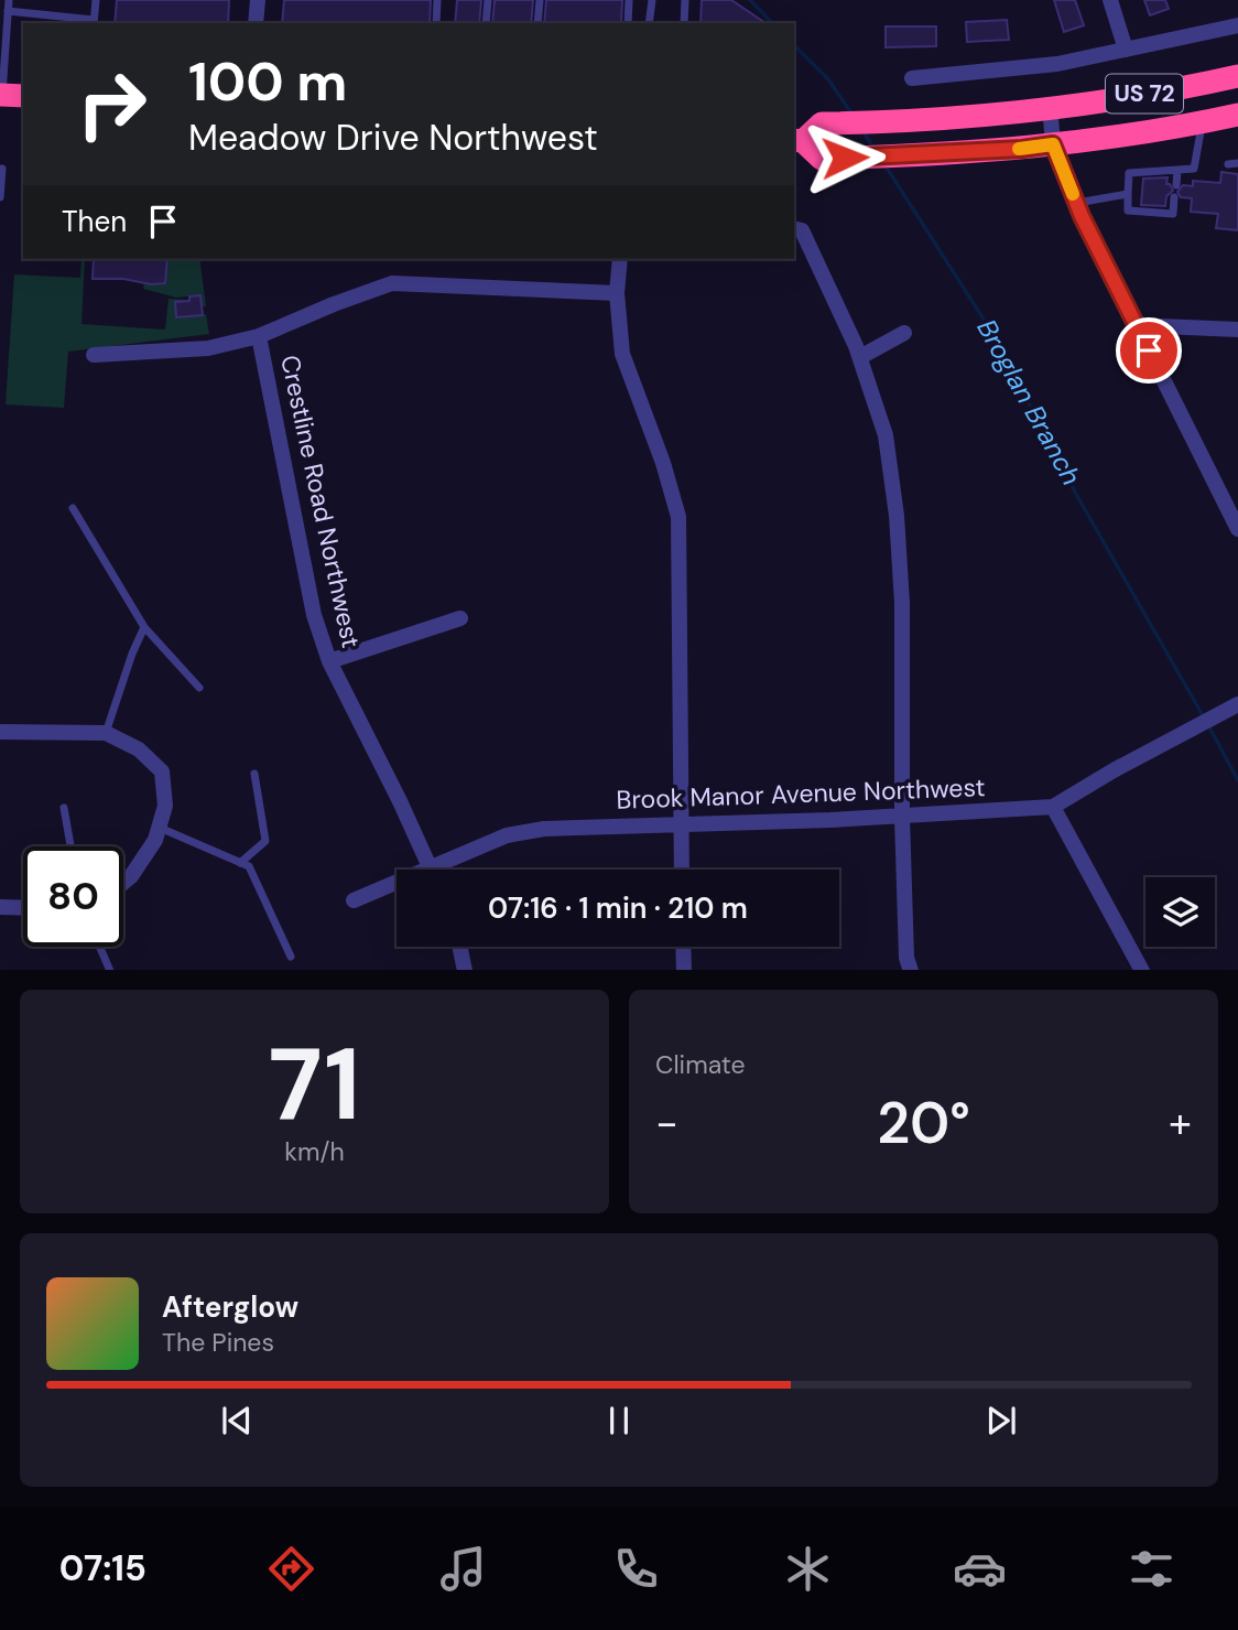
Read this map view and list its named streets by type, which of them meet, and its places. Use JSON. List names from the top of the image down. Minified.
{"streets":{"highway":["US 72"],"street":["Crestline Road Northwest","Brook Manor Avenue Northwest"]},"crossings":[["Crestline Road Northwest","Brook Manor Avenue Northwest"]],"water":["Broglan Branch"],"page":{"turn":["100 m","Meadow Drive Northwest"],"then":"Then","limit":"80","trip":"07:16 · 1 min · 210 m","tile":[["71","km/h"],"Climate"],"heat":["−","20°","+"],"song":["Afterglow","The Pines"],"tabs":"07:15"}}
